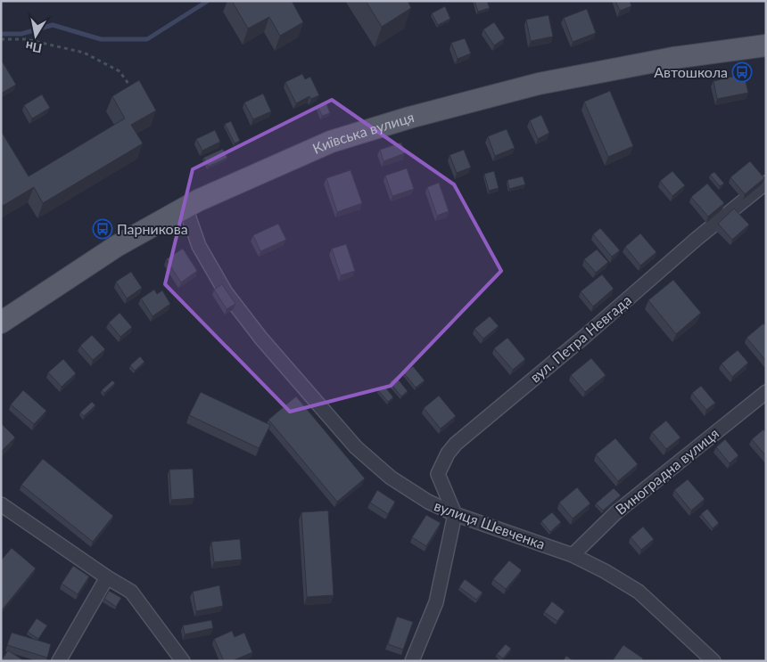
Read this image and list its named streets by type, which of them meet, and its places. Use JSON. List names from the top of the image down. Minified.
{"streets":{"main road":["Київська вулиця"],"street":["вул. Петра Невгада","Виноградна вулиця","вулиця Шевченка"]},"crossings":[["Київська вулиця","вулиця Шевченка"],["вул. Петра Невгада","вулиця Шевченка"],["Виноградна вулиця","вулиця Шевченка"]],"places":{"bus stop":["Автошкола","Парникова"]},"north":"bottom"}
